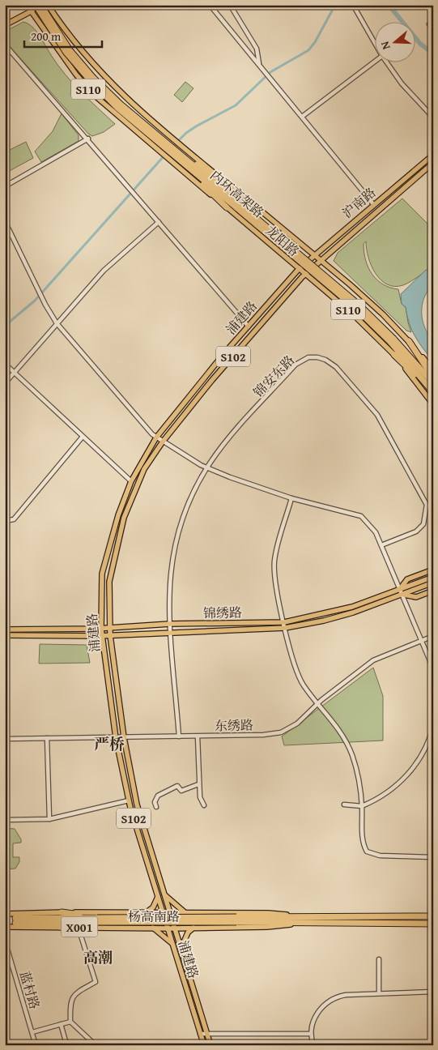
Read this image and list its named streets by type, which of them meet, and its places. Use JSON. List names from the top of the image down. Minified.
{"streets":{"highway":["内环高架路","杨高南路","X001"],"main road":["S110","沪南路","龙阳路","浦建路","S102","锦绣路"],"street":["锦安东路","东绣路","蓝村路"]},"crossings":[["S110","内环高架路"],["沪南路","龙阳路"],["沪南路","浦建路"],["龙阳路","浦建路"],["浦建路","锦绣路"],["浦建路","东绣路"],["浦建路","杨高南路"],["锦安东路","锦绣路"],["锦安东路","东绣路"]],"districts":["严桥","高潮"],"scale_bar":"200 m","north":"left"}
